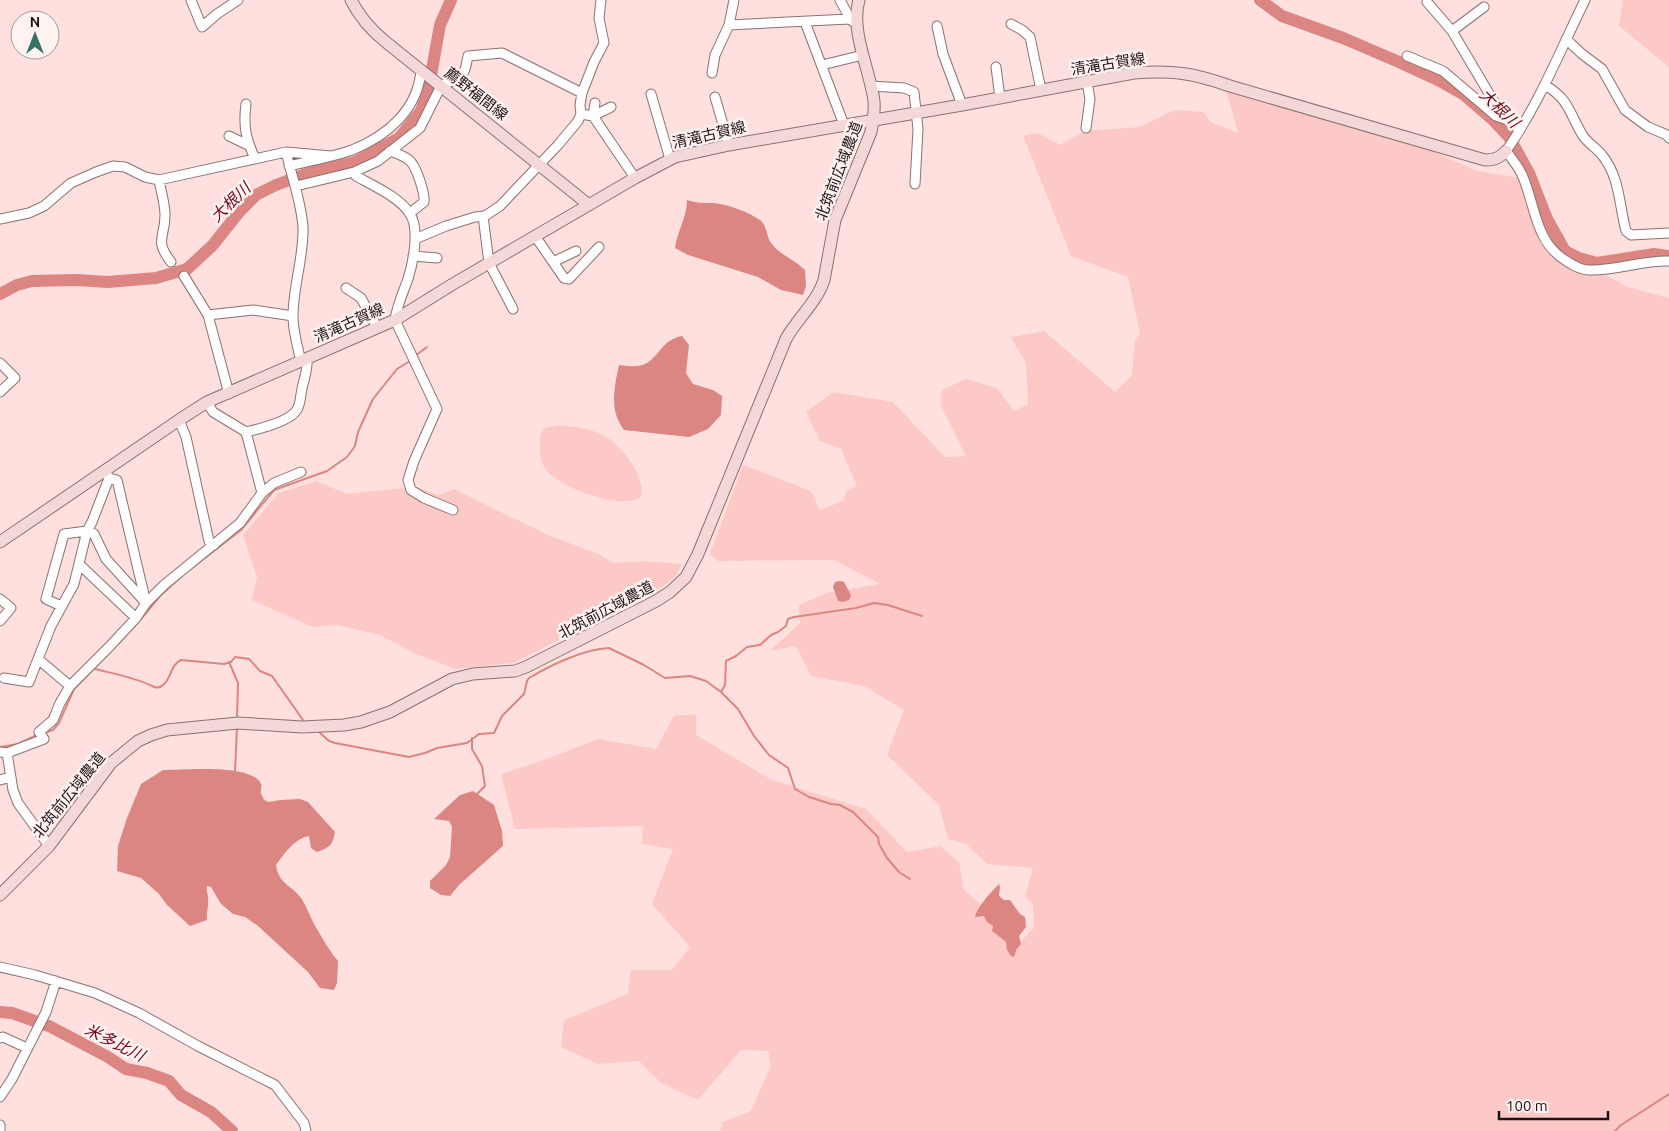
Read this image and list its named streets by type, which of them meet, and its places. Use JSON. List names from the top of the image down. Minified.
{"streets":{"main road":["清滝古賀線","薦野福間線","北筑前広域農道"]},"crossings":[["清滝古賀線","薦野福間線"],["清滝古賀線","北筑前広域農道"]],"water":["大根川","米多比川"],"scale_bar":"100 m","north":"top"}
